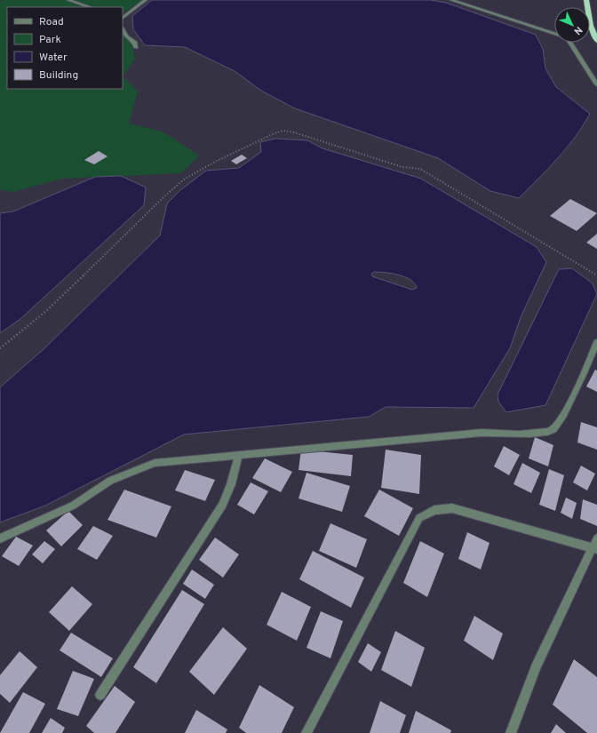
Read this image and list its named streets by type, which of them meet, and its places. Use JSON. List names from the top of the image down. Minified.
{"legend":["Road","Park","Water","Building"],"north":"bottom right"}
